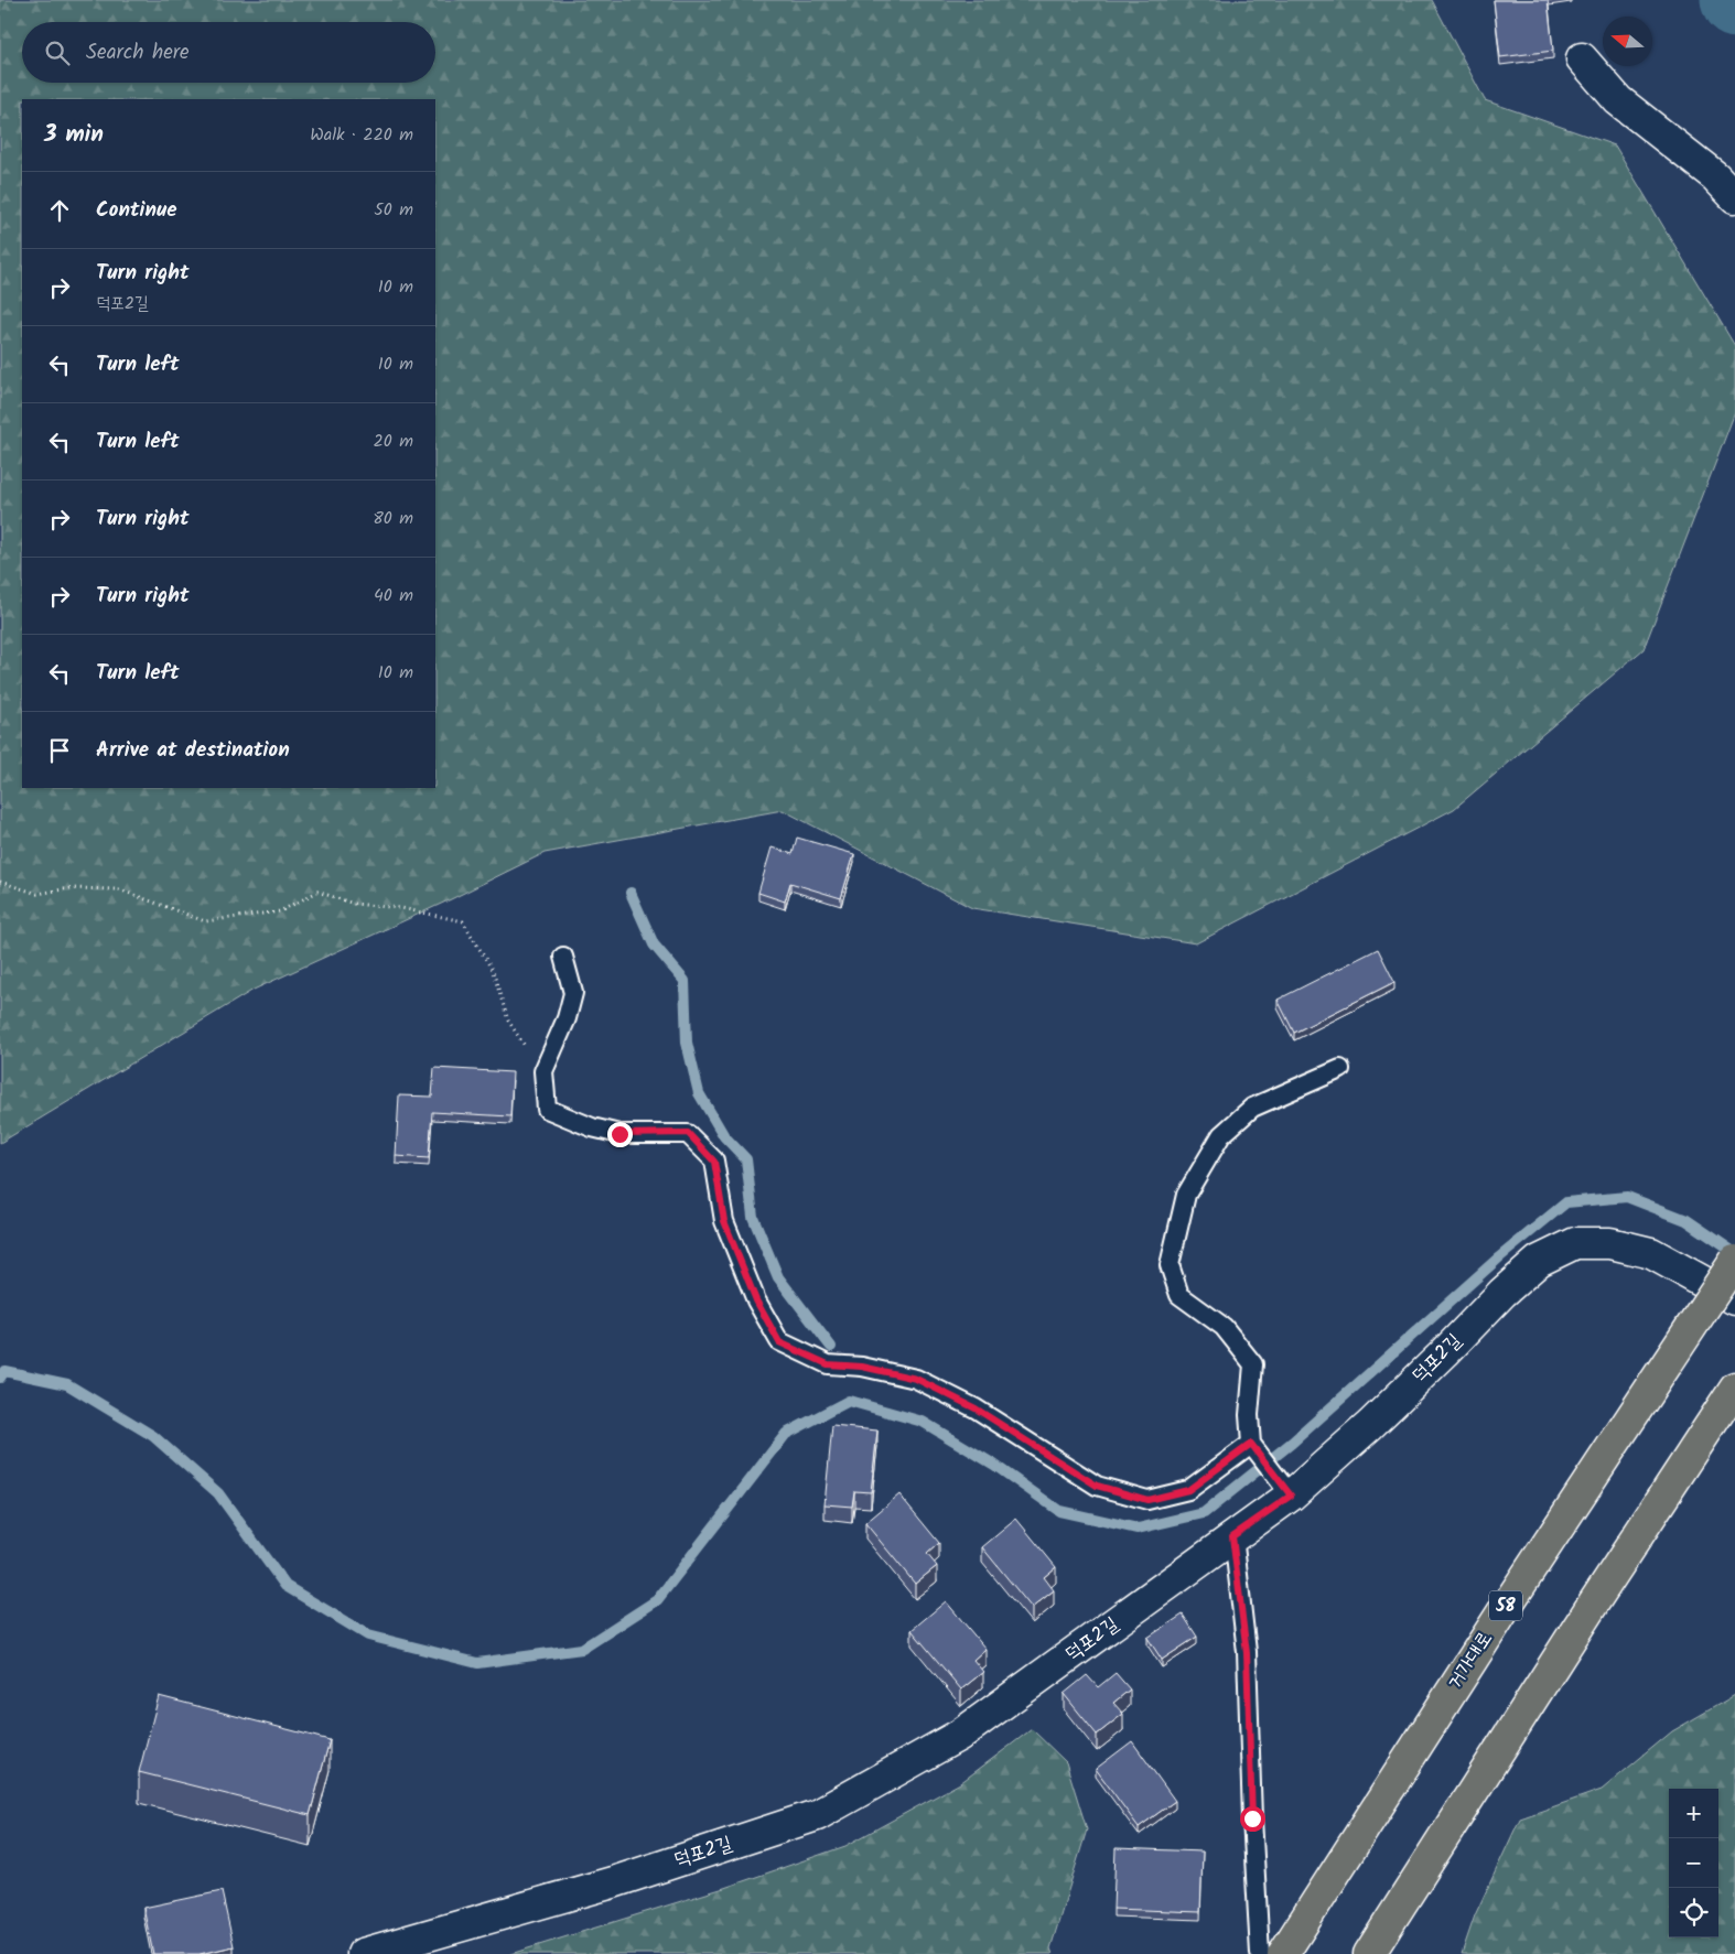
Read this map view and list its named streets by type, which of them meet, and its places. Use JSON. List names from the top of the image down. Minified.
{"streets":{"highway":["58","거가대로"],"street":["덕포2길"]},"north":"left","page":{"search":"Search here","heading":["3 min","Walk · 220 m"],"list":[["Continue","50 m"],["Turn right","덕포2길","10 m"],["Turn left","10 m"],["Turn left","20 m"],["Turn right","80 m"],["Turn right","40 m"],["Turn left","10 m"],"Arrive at destination"],"map_buttons":["+","−"]}}
